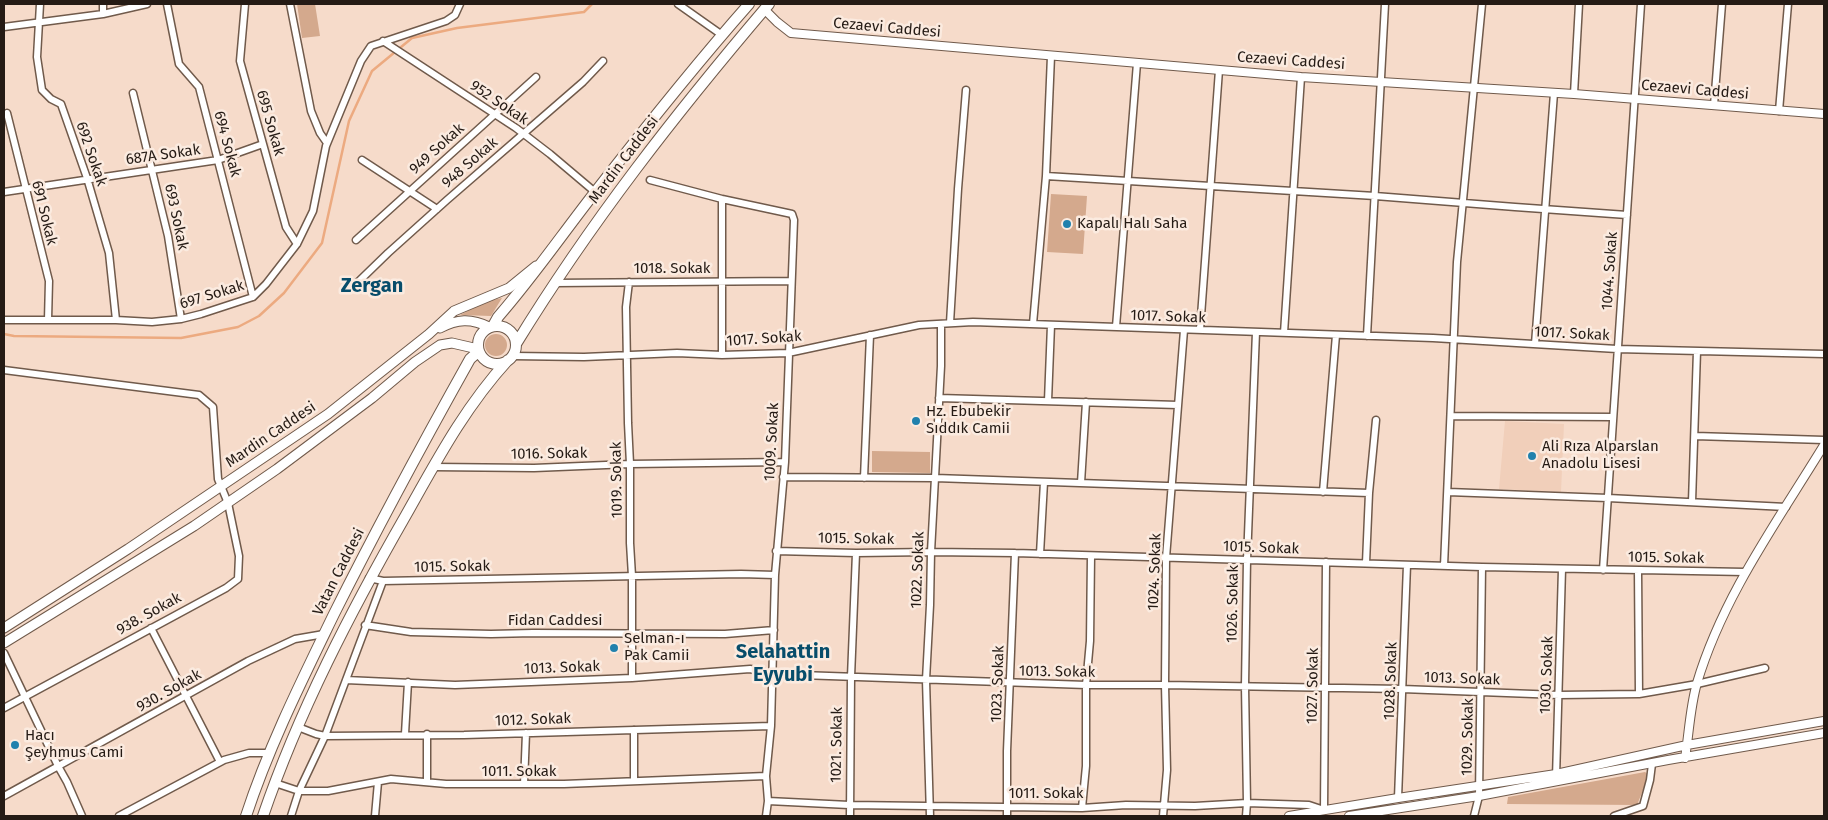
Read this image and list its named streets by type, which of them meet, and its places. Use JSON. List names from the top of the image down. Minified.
{"streets":{"highway":["Mardin Caddesi","Vatan Caddesi"],"street":["Cezaevi Caddesi","952 Sokak","695 Sokak","694 Sokak","949 Sokak","692 Sokak","687A Sokak","948 Sokak","691 Sokak","693 Sokak","1018. Sokak","1044. Sokak","697 Sokak","1017. Sokak","1009. Sokak","1016. Sokak","1019. Sokak","1015. Sokak","1022. Sokak","1024. Sokak","1026. Sokak","938. Sokak","Fidan Caddesi","1013. Sokak","1030. Sokak","1028. Sokak","1023. Sokak","1027. Sokak","930. Sokak","1012. Sokak","1029. Sokak","1021. Sokak","1011. Sokak"]},"crossings":[["Cezaevi Caddesi","Mardin Caddesi"],["Cezaevi Caddesi","1044. Sokak"],["952 Sokak","949 Sokak"],["952 Sokak","Mardin Caddesi"],["952 Sokak","948 Sokak"],["952 Sokak","697 Sokak"],["695 Sokak","687A Sokak"],["695 Sokak","697 Sokak"],["694 Sokak","687A Sokak"],["694 Sokak","697 Sokak"],["692 Sokak","687A Sokak"],["692 Sokak","697 Sokak"],["687A Sokak","691 Sokak"],["687A Sokak","693 Sokak"],["Mardin Caddesi","1018. Sokak"],["Mardin Caddesi","1017. Sokak"],["Mardin Caddesi","Vatan Caddesi"],["Mardin Caddesi","938. Sokak"],["691 Sokak","697 Sokak"],["693 Sokak","697 Sokak"],["1018. Sokak","1009. Sokak"],["1018. Sokak","1019. Sokak"],["1044. Sokak","1017. Sokak"],["1044. Sokak","1015. Sokak"],["1017. Sokak","1009. Sokak"],["1017. Sokak","1019. Sokak"],["1017. Sokak","1022. Sokak"],["1017. Sokak","Vatan Caddesi"],["1017. Sokak","1024. Sokak"],["1017. Sokak","1026. Sokak"],["1009. Sokak","1016. Sokak"],["1009. Sokak","1015. Sokak"],["1009. Sokak","Fidan Caddesi"],["1009. Sokak","1013. Sokak"],["1009. Sokak","1012. Sokak"],["1009. Sokak","1011. Sokak"],["1016. Sokak","1019. Sokak"],["1016. Sokak","Vatan Caddesi"],["1019. Sokak","1015. Sokak"],["1019. Sokak","Fidan Caddesi"],["1019. Sokak","1013. Sokak"],["1015. Sokak","1022. Sokak"],["1015. Sokak","Vatan Caddesi"],["1015. Sokak","1024. Sokak"],["1015. Sokak","1026. Sokak"],["1015. Sokak","1030. Sokak"],["1015. Sokak","1028. Sokak"],["1015. Sokak","1023. Sokak"],["1015. Sokak","1027. Sokak"],["1015. Sokak","1029. Sokak"],["1015. Sokak","1021. Sokak"],["1022. Sokak","1013. Sokak"],["1022. Sokak","1011. Sokak"],["Vatan Caddesi","930. Sokak"],["Vatan Caddesi","1012. Sokak"],["Vatan Caddesi","1011. Sokak"],["1024. Sokak","1013. Sokak"],["1024. Sokak","1011. Sokak"],["1026. Sokak","1013. Sokak"],["1026. Sokak","1011. Sokak"],["1013. Sokak","1030. Sokak"],["1013. Sokak","1028. Sokak"],["1013. Sokak","1023. Sokak"],["1013. Sokak","1027. Sokak"],["1013. Sokak","1029. Sokak"],["1013. Sokak","1021. Sokak"],["1023. Sokak","1011. Sokak"],["1027. Sokak","1011. Sokak"],["1021. Sokak","1011. Sokak"]],"districts":["Zergan","Selahattin Eyyubi"],"places":["Kapalı Halı Saha","Hz. Ebubekir Sıddık Camii","Ali Rıza Alparslan Anadolu Lisesi","Selman-ı Pak Camii","Hacı Şeyhmus Cami"]}
